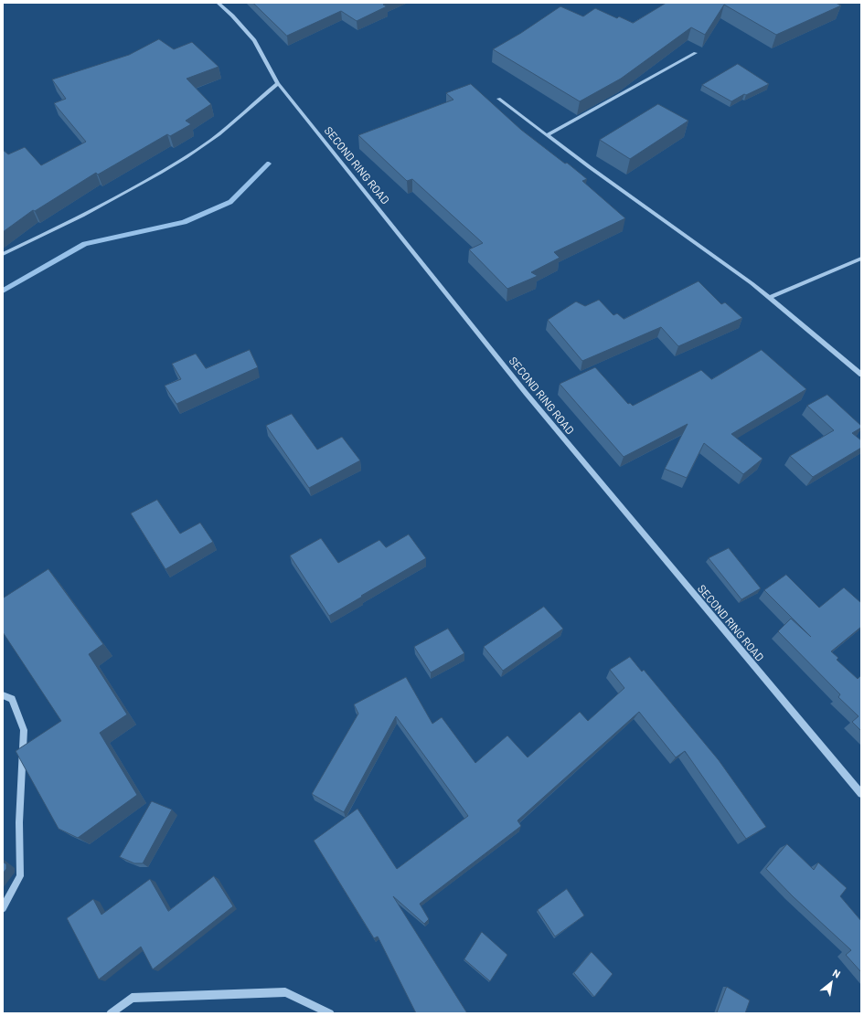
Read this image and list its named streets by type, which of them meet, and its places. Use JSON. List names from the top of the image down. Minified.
{"streets":{"street":["SECOND RING ROAD"]},"north":"top right"}
